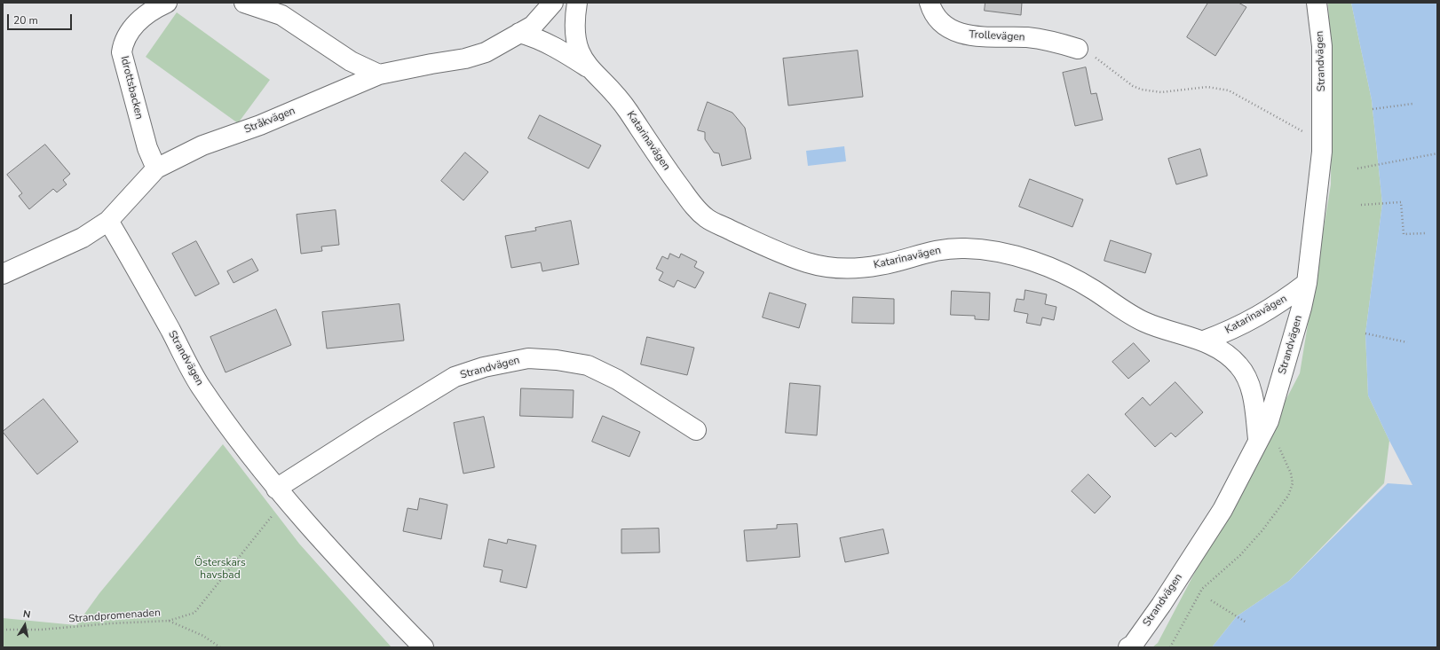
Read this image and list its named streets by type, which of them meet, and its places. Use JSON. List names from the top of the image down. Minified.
{"streets":{"street":["Trollevägen","Strandvägen","Idrottsbacken","Stråkvägen","Katarinavägen"],"path":["Strandpromenaden"]},"crossings":[["Strandvägen","Stråkvägen"],["Strandvägen","Katarinavägen"],["Idrottsbacken","Stråkvägen"],["Stråkvägen","Katarinavägen"]],"parks":["Österskärs havsbad"],"scale_bar":"20 m","north":"top"}
